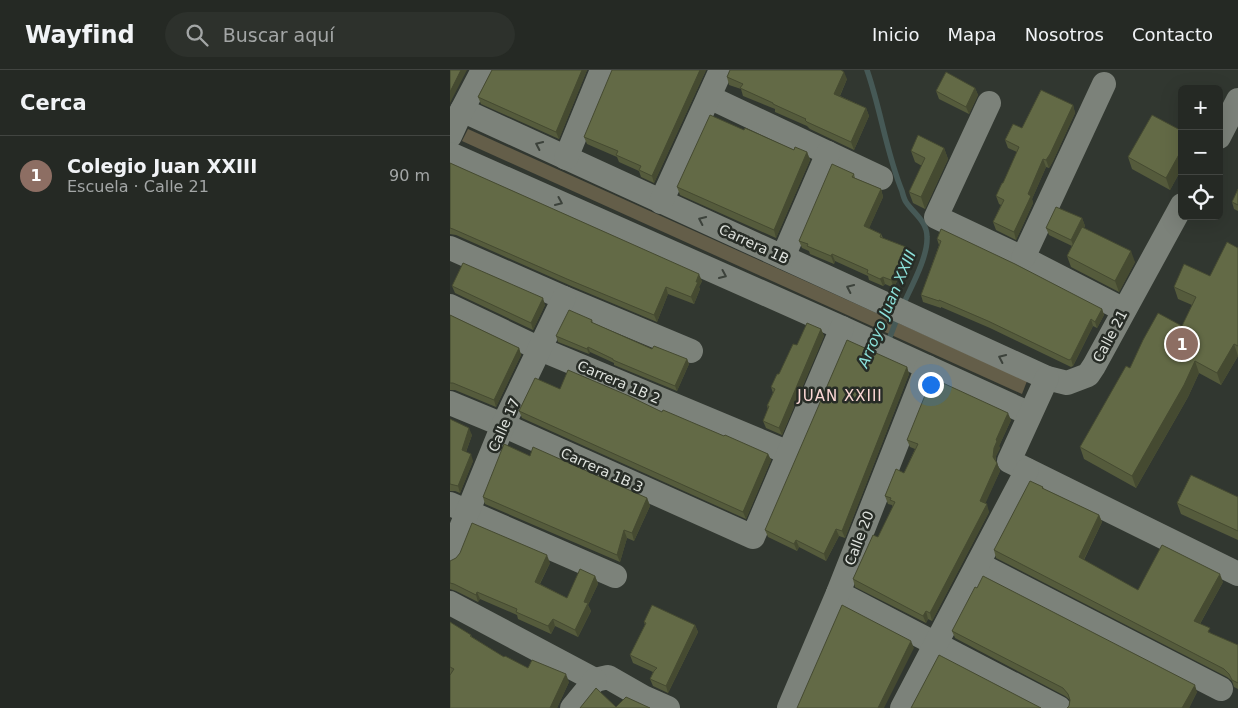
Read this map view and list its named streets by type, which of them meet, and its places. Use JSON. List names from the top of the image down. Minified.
{"streets":{"street":["Carrera 1B","Calle 21","Carrera 1B 2","Calle 17","Carrera 1B 3","Calle 20"]},"crossings":[["Carrera 1B","Calle 21"],["Carrera 1B 2","Calle 17"],["Carrera 1B 2","Carrera 1B 3"],["Calle 17","Carrera 1B 3"]],"districts":["JUAN XXIII"],"water":["Arroyo Juan XXIII"],"page":{"header":"Wayfind","search":"Buscar aquí","nav":["Inicio","Mapa","Nosotros","Contacto"],"heading":"Cerca","map_buttons":["+","−"],"list":[{"mark":"1","name":"Colegio Juan XXIII","note":"Escuela · Calle 21","value":"90 m"}],"pins":"1"}}
